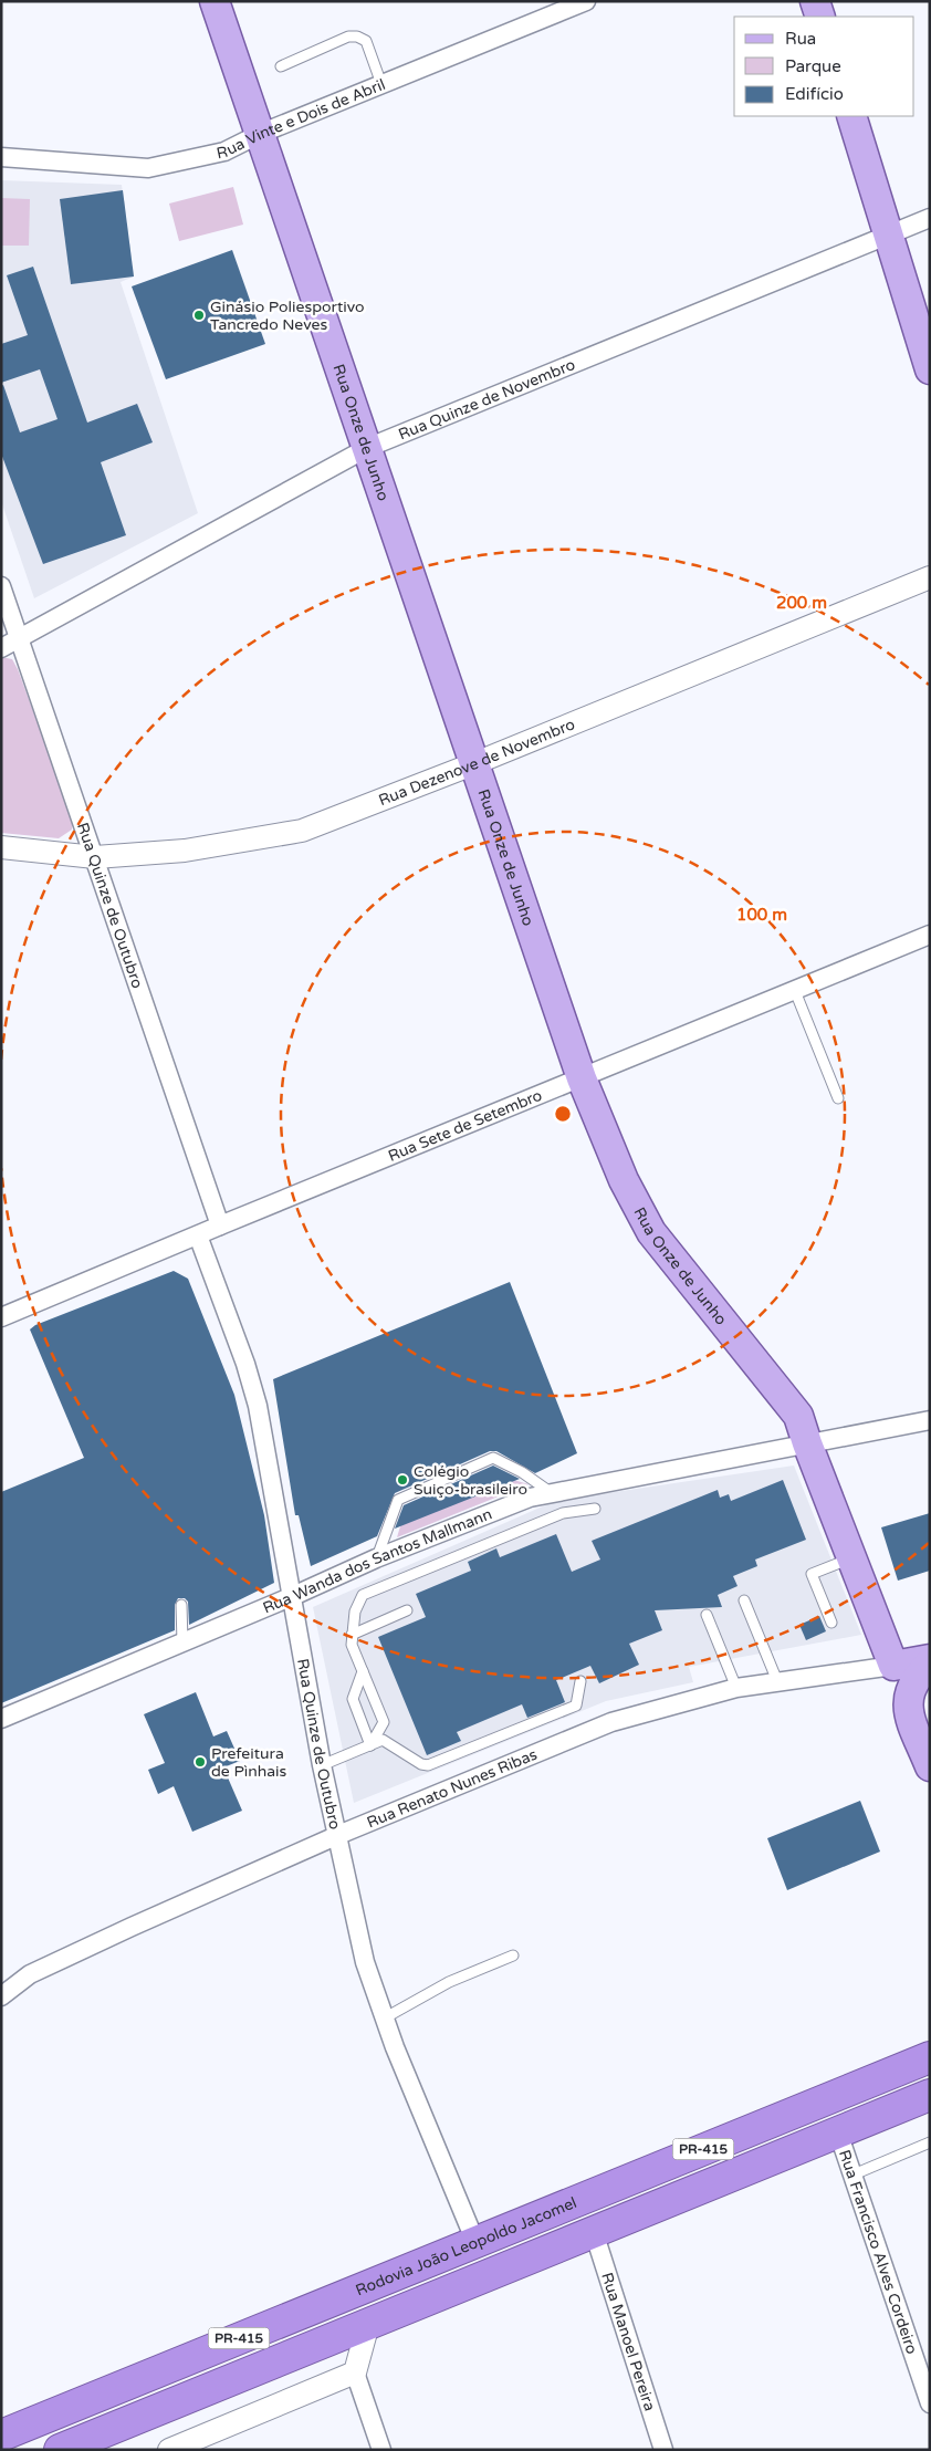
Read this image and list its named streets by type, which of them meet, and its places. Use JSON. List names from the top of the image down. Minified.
{"streets":{"highway":["PR-415","Rodovia João Leopoldo Jacomel"],"main road":["Rua Onze de Junho","Rua Renato Nunes Ribas"],"street":["Rua Vinte e Dois de Abril","Rua Quinze de Novembro","Rua Dezenove de Novembro","Rua Quinze de Outubro","Rua Sete de Setembro","Rua Wanda dos Santos Mallmann","Rua Francisco Alves Cordeiro","Rua Manoel Pereira"]},"crossings":[["Rua Vinte e Dois de Abril","Rua Onze de Junho"],["Rua Quinze de Novembro","Rua Onze de Junho"],["Rua Quinze de Novembro","Rua Quinze de Outubro"],["Rua Onze de Junho","Rua Dezenove de Novembro"],["Rua Onze de Junho","Rua Sete de Setembro"],["Rua Onze de Junho","Rua Wanda dos Santos Mallmann"],["Rua Onze de Junho","Rua Renato Nunes Ribas"],["Rua Dezenove de Novembro","Rua Quinze de Outubro"],["Rua Quinze de Outubro","Rua Sete de Setembro"],["Rua Quinze de Outubro","Rua Wanda dos Santos Mallmann"],["Rua Quinze de Outubro","Rua Renato Nunes Ribas"],["Rua Quinze de Outubro","Rodovia João Leopoldo Jacomel"],["PR-415","Rua Francisco Alves Cordeiro"],["PR-415","Rua Manoel Pereira"]],"places":["Ginásio Poliesportivo Tancredo Neves","Colégio Suiço-brasileiro","Prefeitura de Pìnhais"],"legend":["Rua","Parque","Edifício"],"rings":["200 m","100 m"]}
